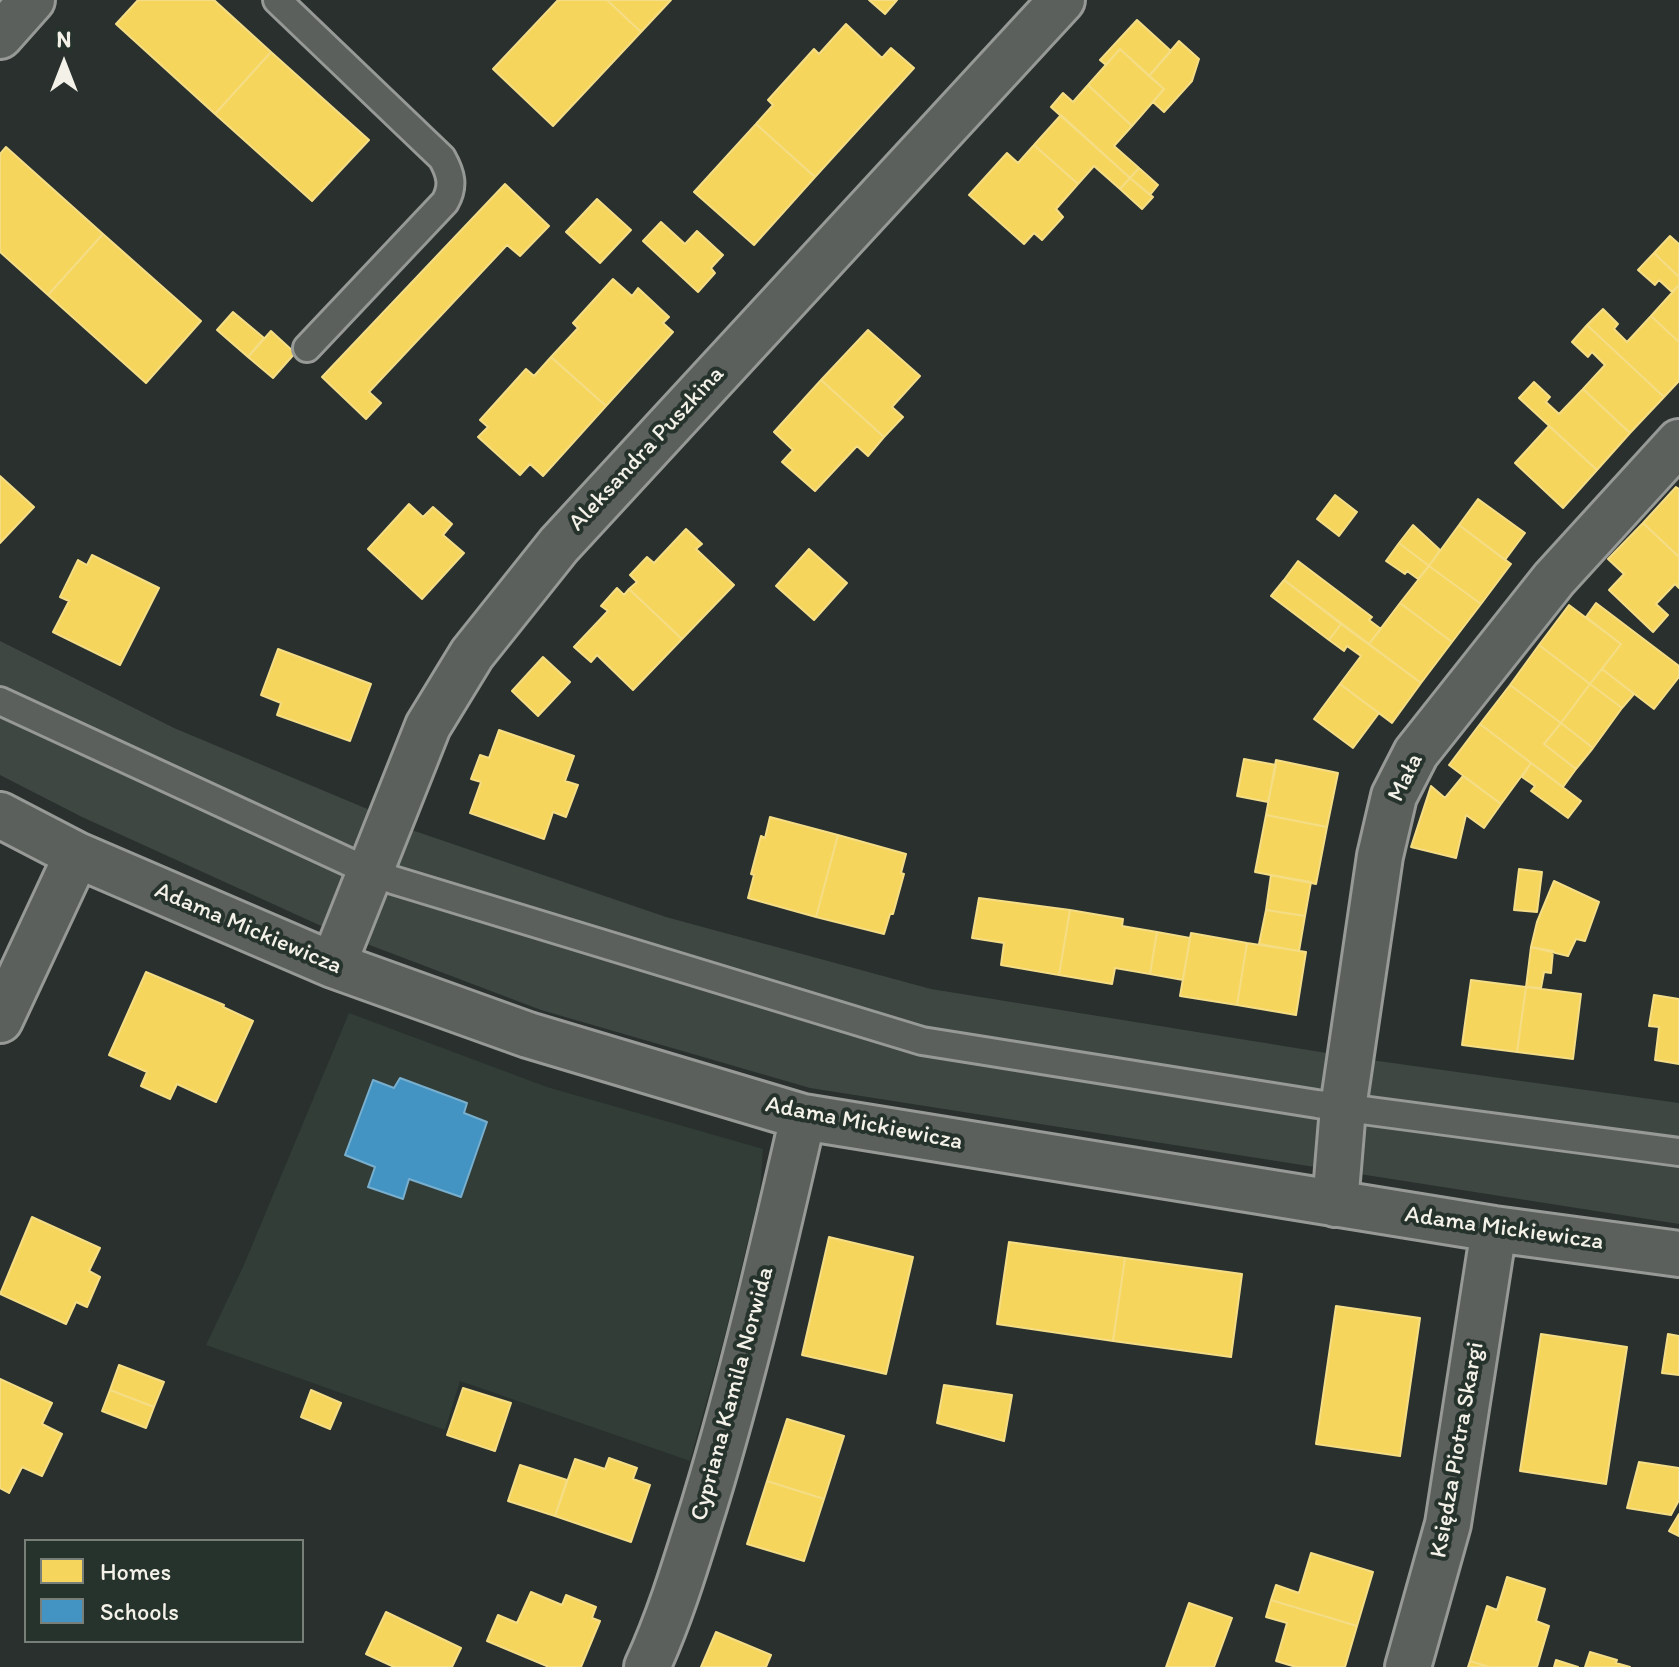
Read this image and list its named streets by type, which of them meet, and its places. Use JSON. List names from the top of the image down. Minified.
{"streets":{"street":["Aleksandra Puszkina","Mała","Adama Mickiewicza","Cypriana Kamila Norwida","Księdza Piotra Skargi"]},"crossings":[["Aleksandra Puszkina","Adama Mickiewicza"],["Mała","Adama Mickiewicza"],["Adama Mickiewicza","Cypriana Kamila Norwida"],["Adama Mickiewicza","Księdza Piotra Skargi"]],"legend":["Homes","Schools"],"north":"top"}
